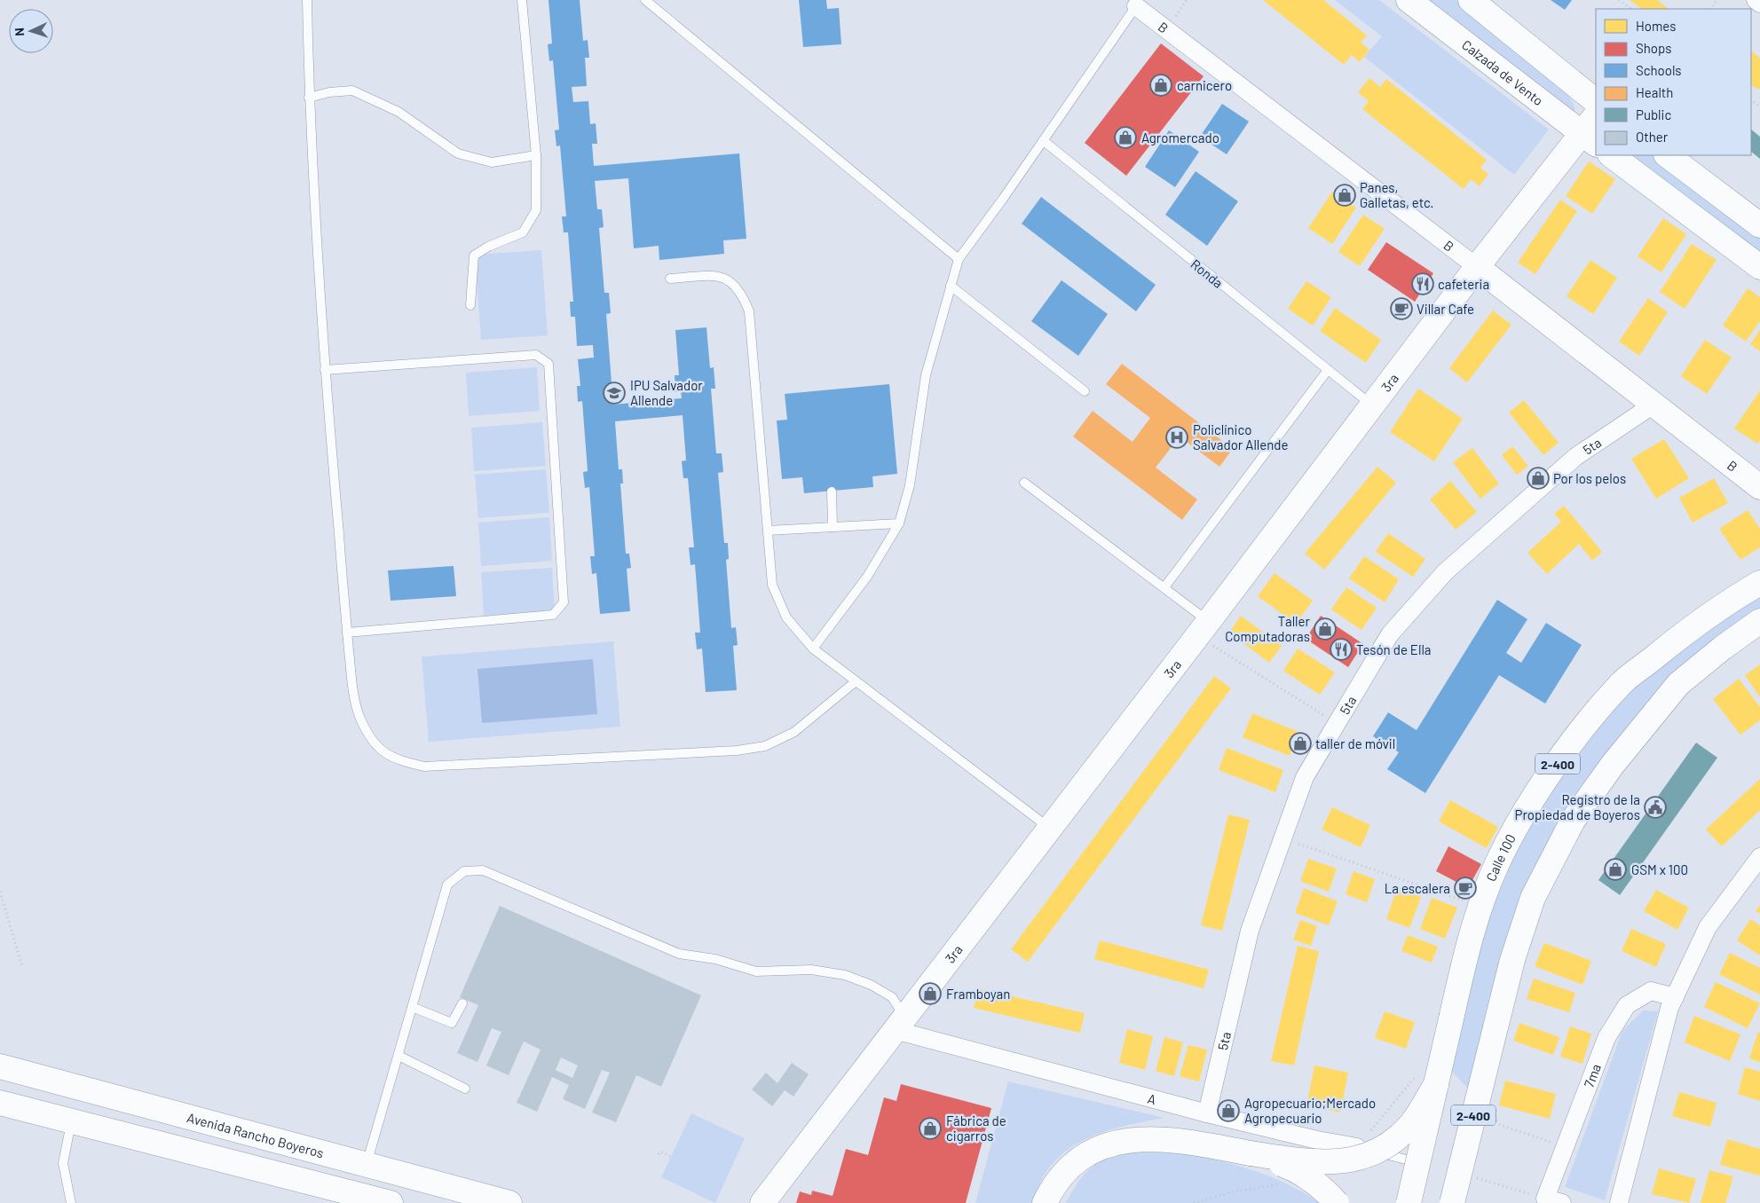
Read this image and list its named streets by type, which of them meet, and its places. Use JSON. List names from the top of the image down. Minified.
{"streets":{"main road":["B","Calzada de Vento","3ra","2-400","Calle 100","Avenida Rancho Boyeros"],"street":["5ta","7ma","A"],"lane":["Ronda"]},"crossings":[["B","3ra"],["B","5ta"],["Calzada de Vento","3ra"],["Ronda","3ra"],["3ra","A"],["5ta","A"]],"places":{"shop":["carnicero","Agromercado","Panes, Galletas, etc.","Por los pelos","Taller Computadoras","taller de móvil","GSM x 100","Framboyan","Agropecuario;Mercado Agropecuario","Fábrica de cigarros"],"restaurant":["cafeteria","Tesón de Ella"],"cafe":["Villar Cafe","La escalera"],"school or university":["IPU Salvador Allende"],"hospital":["Policlínico Salvador Allende"],"public building":["Registro de la Propiedad de Boyeros"]},"legend":["Homes","Shops","Schools","Health","Public","Other"],"north":"left"}
